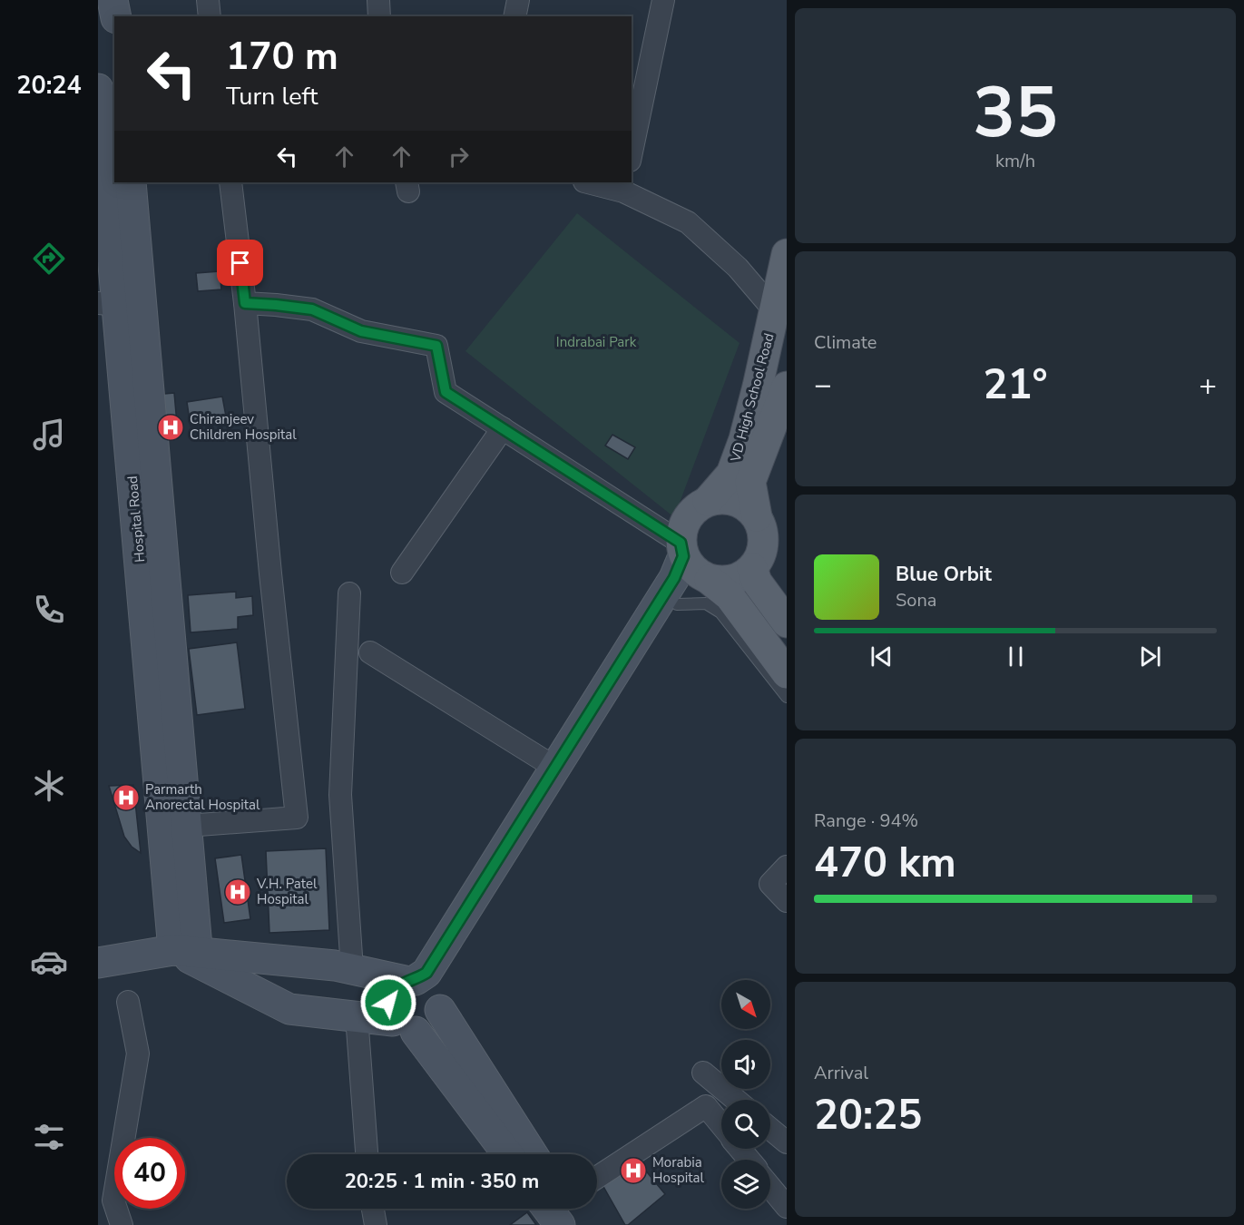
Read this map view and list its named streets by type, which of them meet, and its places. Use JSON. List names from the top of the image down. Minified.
{"streets":{"main road":["VD High School Road"],"street":["Hospital Road"]},"parks":["Indrabai Park"],"places":{"hospital":["Chiranjeev Children Hospital","Parmarth Anorectal Hospital","V.H. Patel Hospital","Morabia Hospital"]},"north":"bottom right","page":{"tabs":"20:24","tile":[["35","km/h"],"Climate",["Range · 94%","470 km"],["Arrival","20:25"]],"turn":["170 m","Turn left"],"heat":["−","21°","+"],"song":["Blue Orbit","Sona"],"limit":"40","trip":"20:25 · 1 min · 350 m"}}
